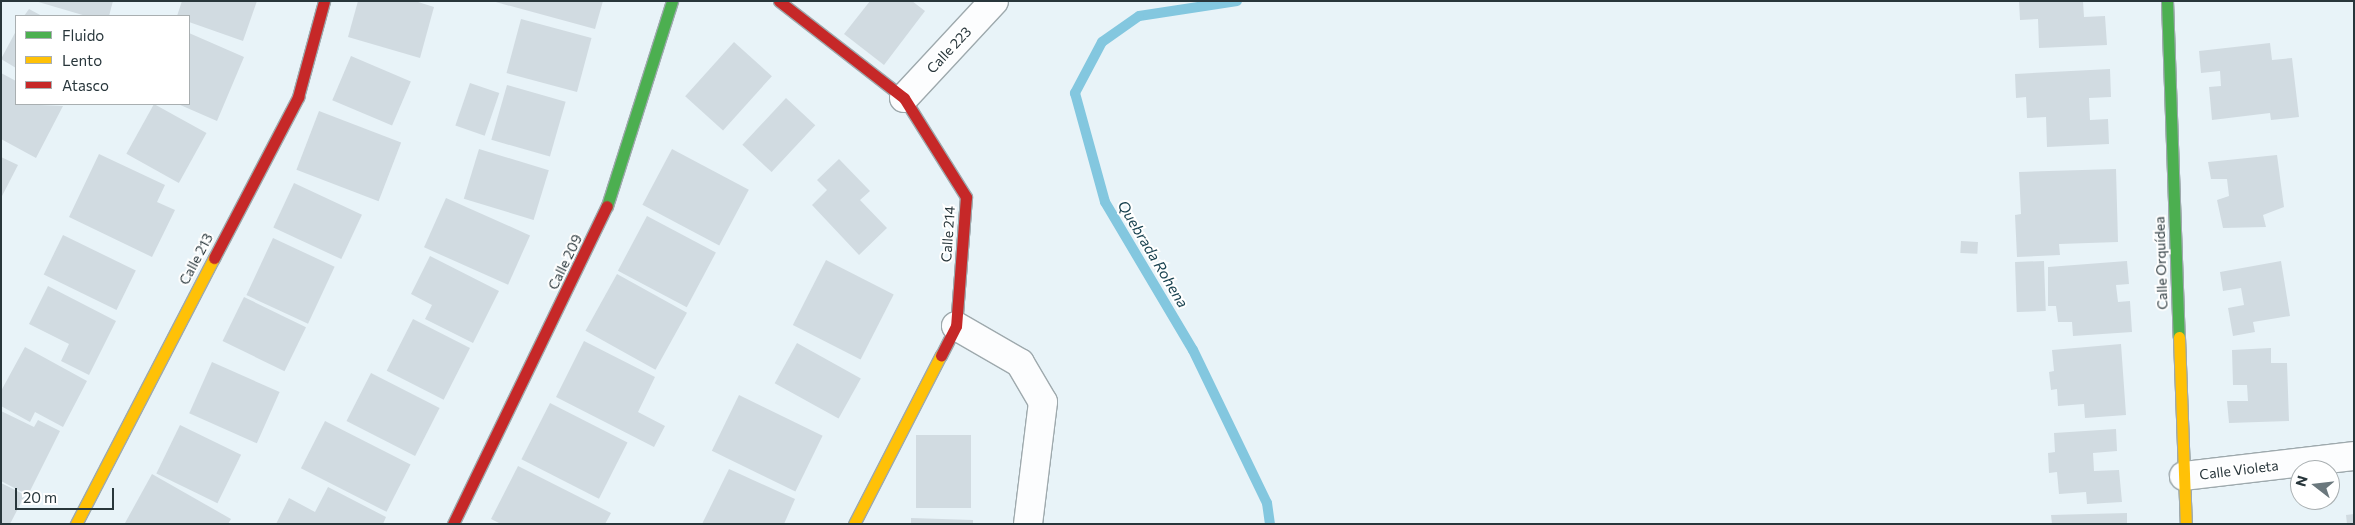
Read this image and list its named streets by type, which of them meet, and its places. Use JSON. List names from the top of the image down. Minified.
{"streets":{"street":["Calle 223","Calle 214","Calle 213","Calle 209","Calle Orquídea","Calle Violeta"]},"crossings":[["Calle 223","Calle 214"],["Calle Orquídea","Calle Violeta"]],"water":["Quebrada Rohena"],"legend":["Fluido","Lento","Atasco"],"scale_bar":"20 m","north":"left"}
